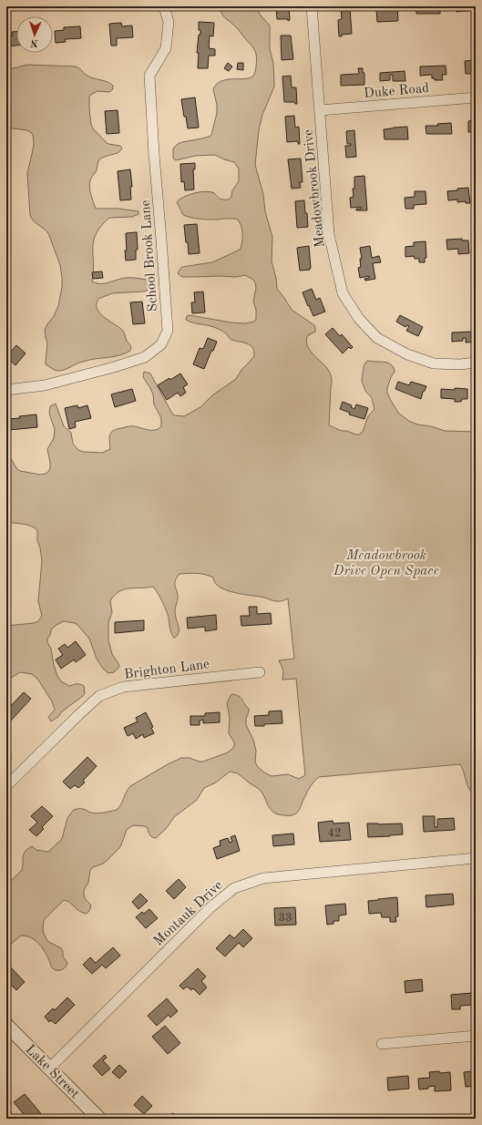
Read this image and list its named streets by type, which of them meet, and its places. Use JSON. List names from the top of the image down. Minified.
{"streets":{"street":["Duke Road","Meadowbrook Drive","School Brook Lane","Brighton Lane","Montauk Drive","Lake Street"]},"crossings":[["Duke Road","Meadowbrook Drive"],["Montauk Drive","Lake Street"]],"parks":["Meadowbrook Drive Open Space"],"house_numbers":["42","33"],"north":"bottom"}
